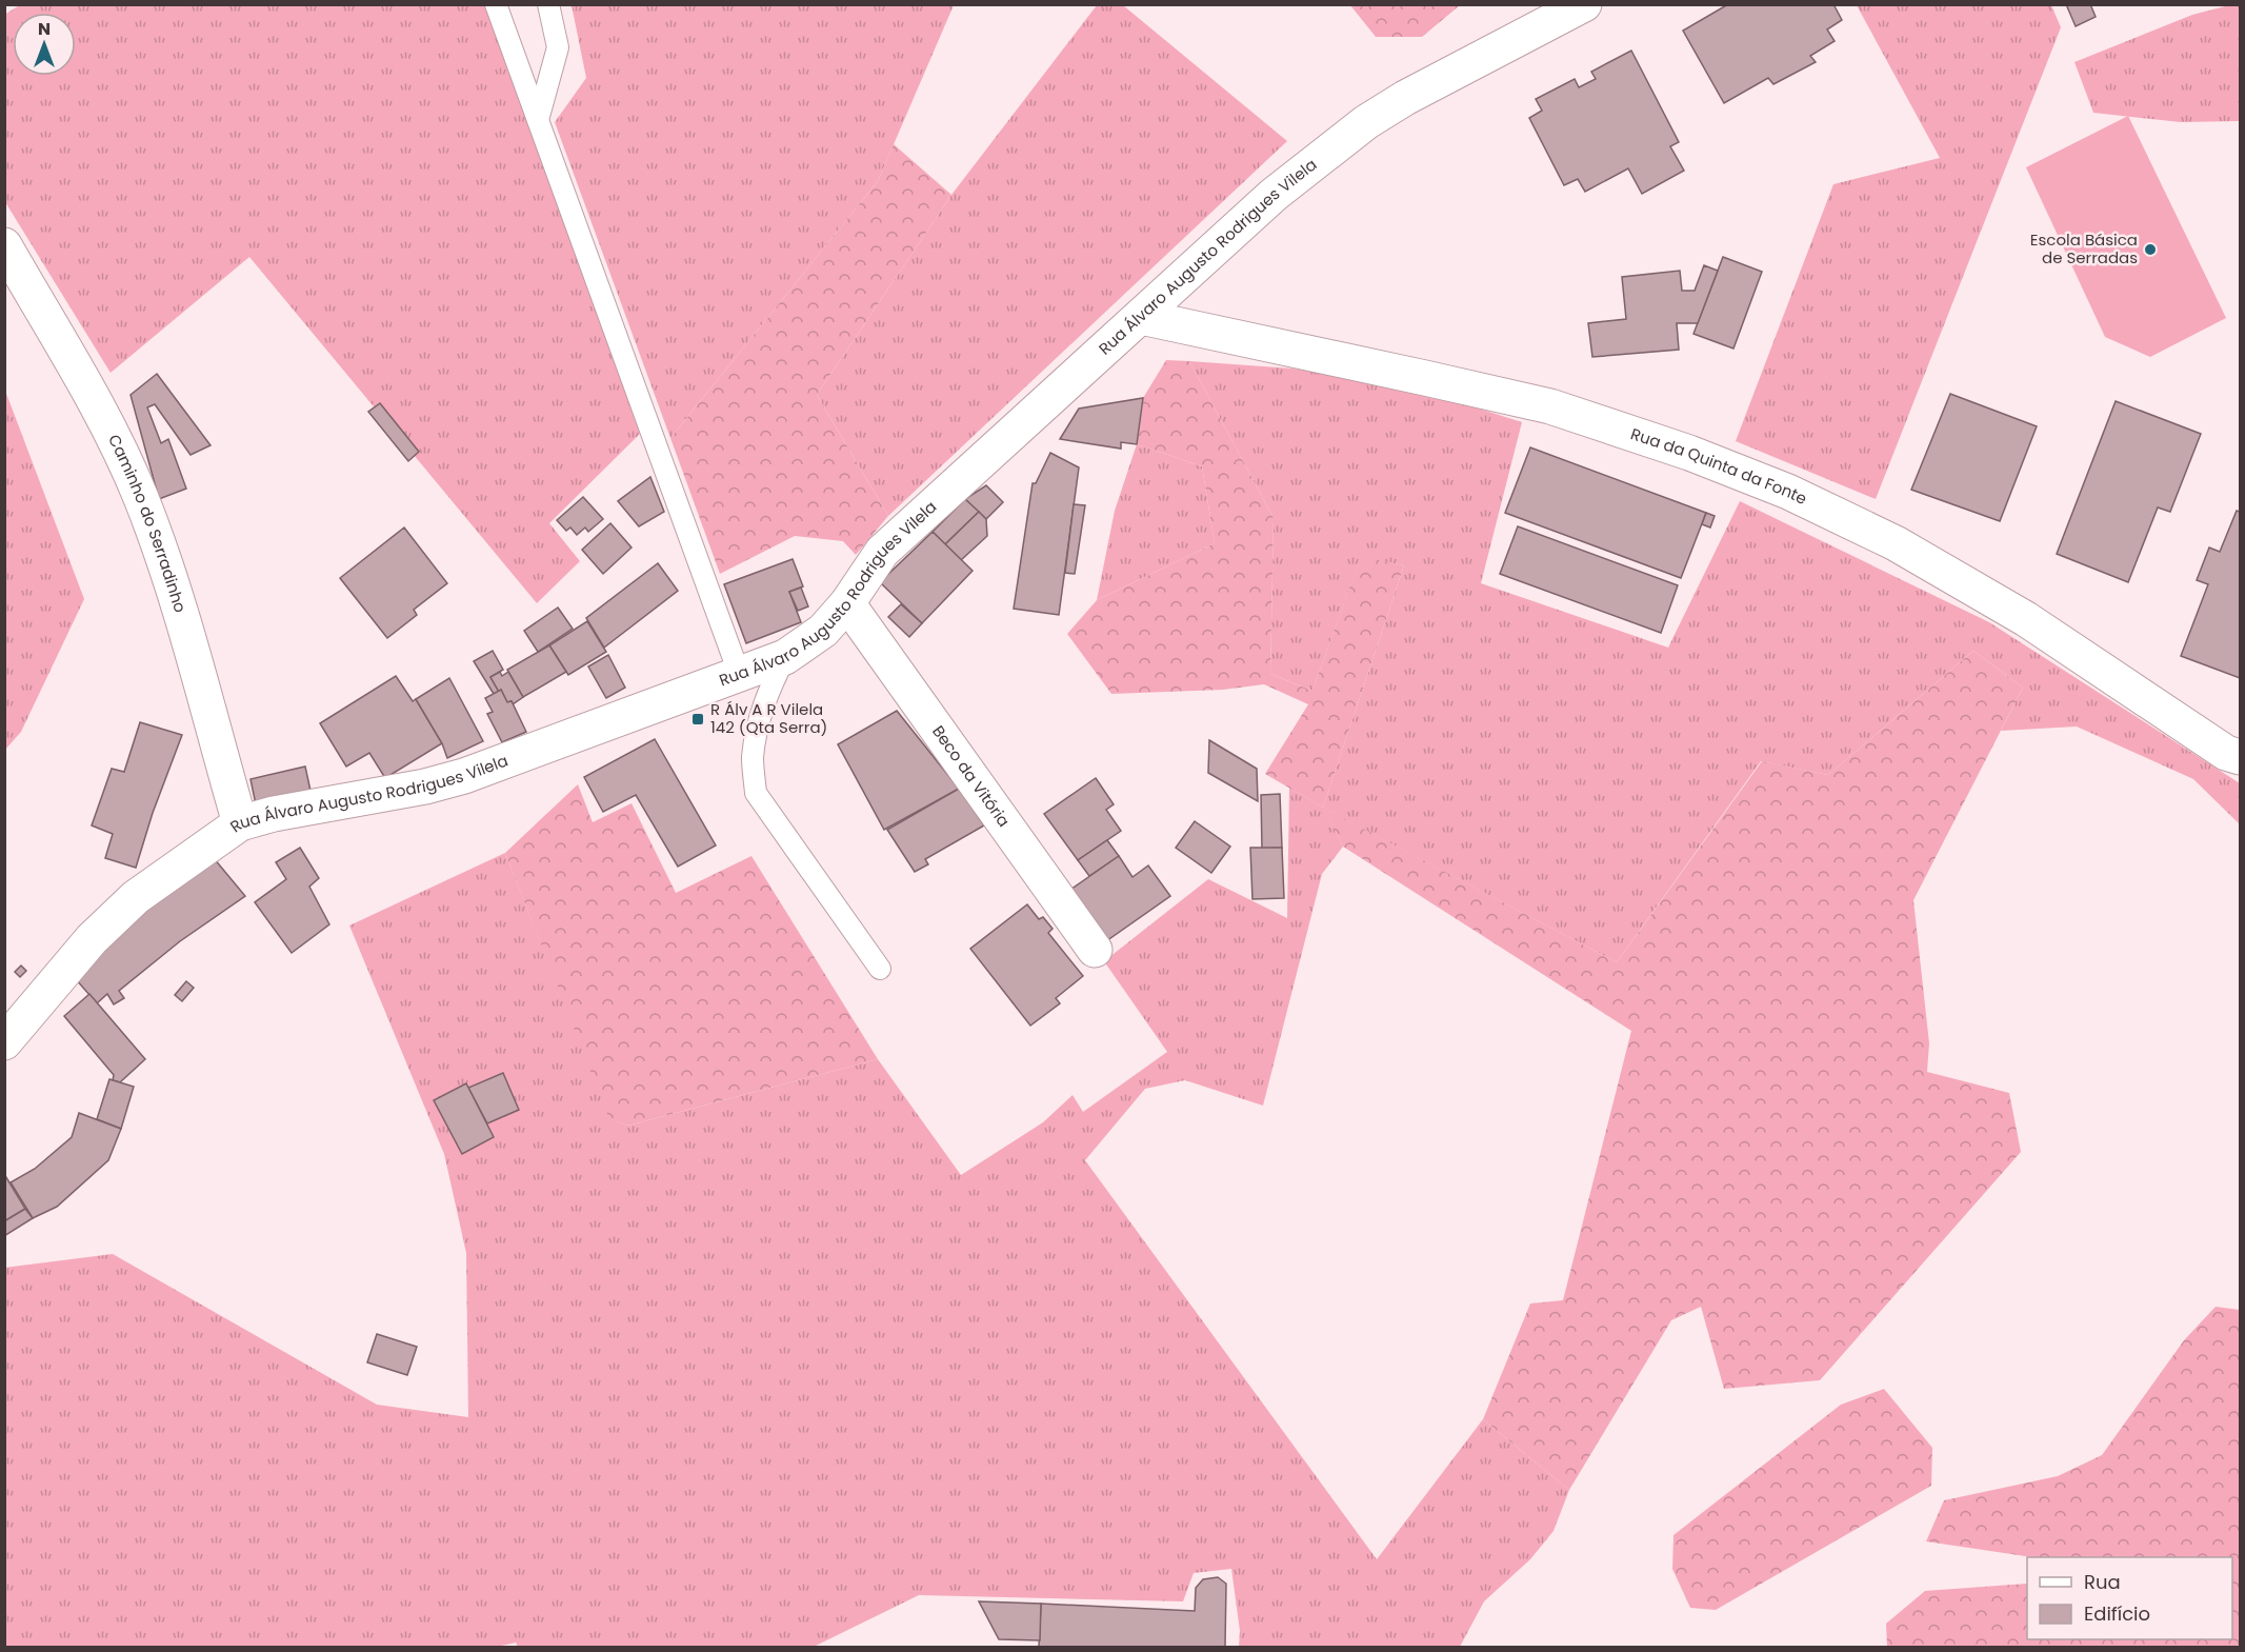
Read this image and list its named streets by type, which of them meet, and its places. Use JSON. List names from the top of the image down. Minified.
{"streets":{"street":["Rua Álvaro Augusto Rodrigues Vilela","Rua da Quinta da Fonte","Caminho do Serradinho","Beco da Vitória"]},"crossings":[["Rua Álvaro Augusto Rodrigues Vilela","Rua da Quinta da Fonte"],["Rua Álvaro Augusto Rodrigues Vilela","Caminho do Serradinho"],["Rua Álvaro Augusto Rodrigues Vilela","Beco da Vitória"]],"places":{"other":["Escola Básica de Serradas"],"transit":["R Álv A R Vilela 142 (Qta Serra)"]},"legend":["Rua","Edifício"],"north":"top"}
